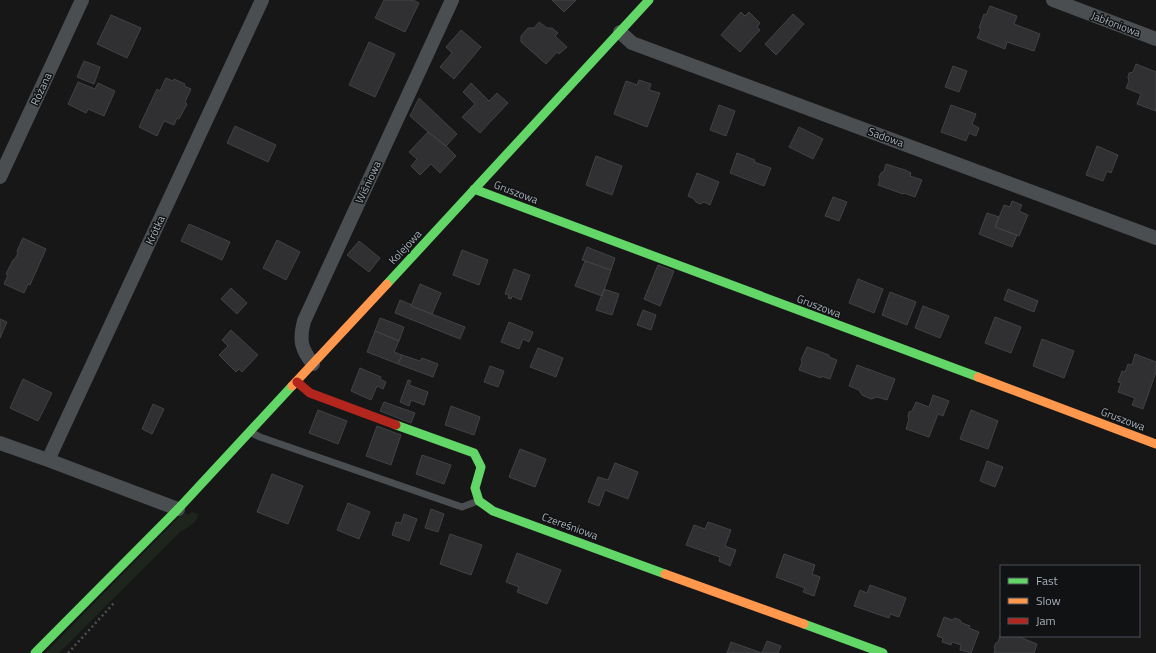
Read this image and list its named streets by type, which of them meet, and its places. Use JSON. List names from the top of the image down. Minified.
{"streets":{"street":["Jabłoniowa","Różana","Sadowa","Wiśniowa","Gruszowa","Krótka","Kolejowa","Czereśniowa"]},"crossings":[["Sadowa","Kolejowa"],["Wiśniowa","Kolejowa"],["Gruszowa","Kolejowa"]],"legend":["Fast","Slow","Jam"]}
